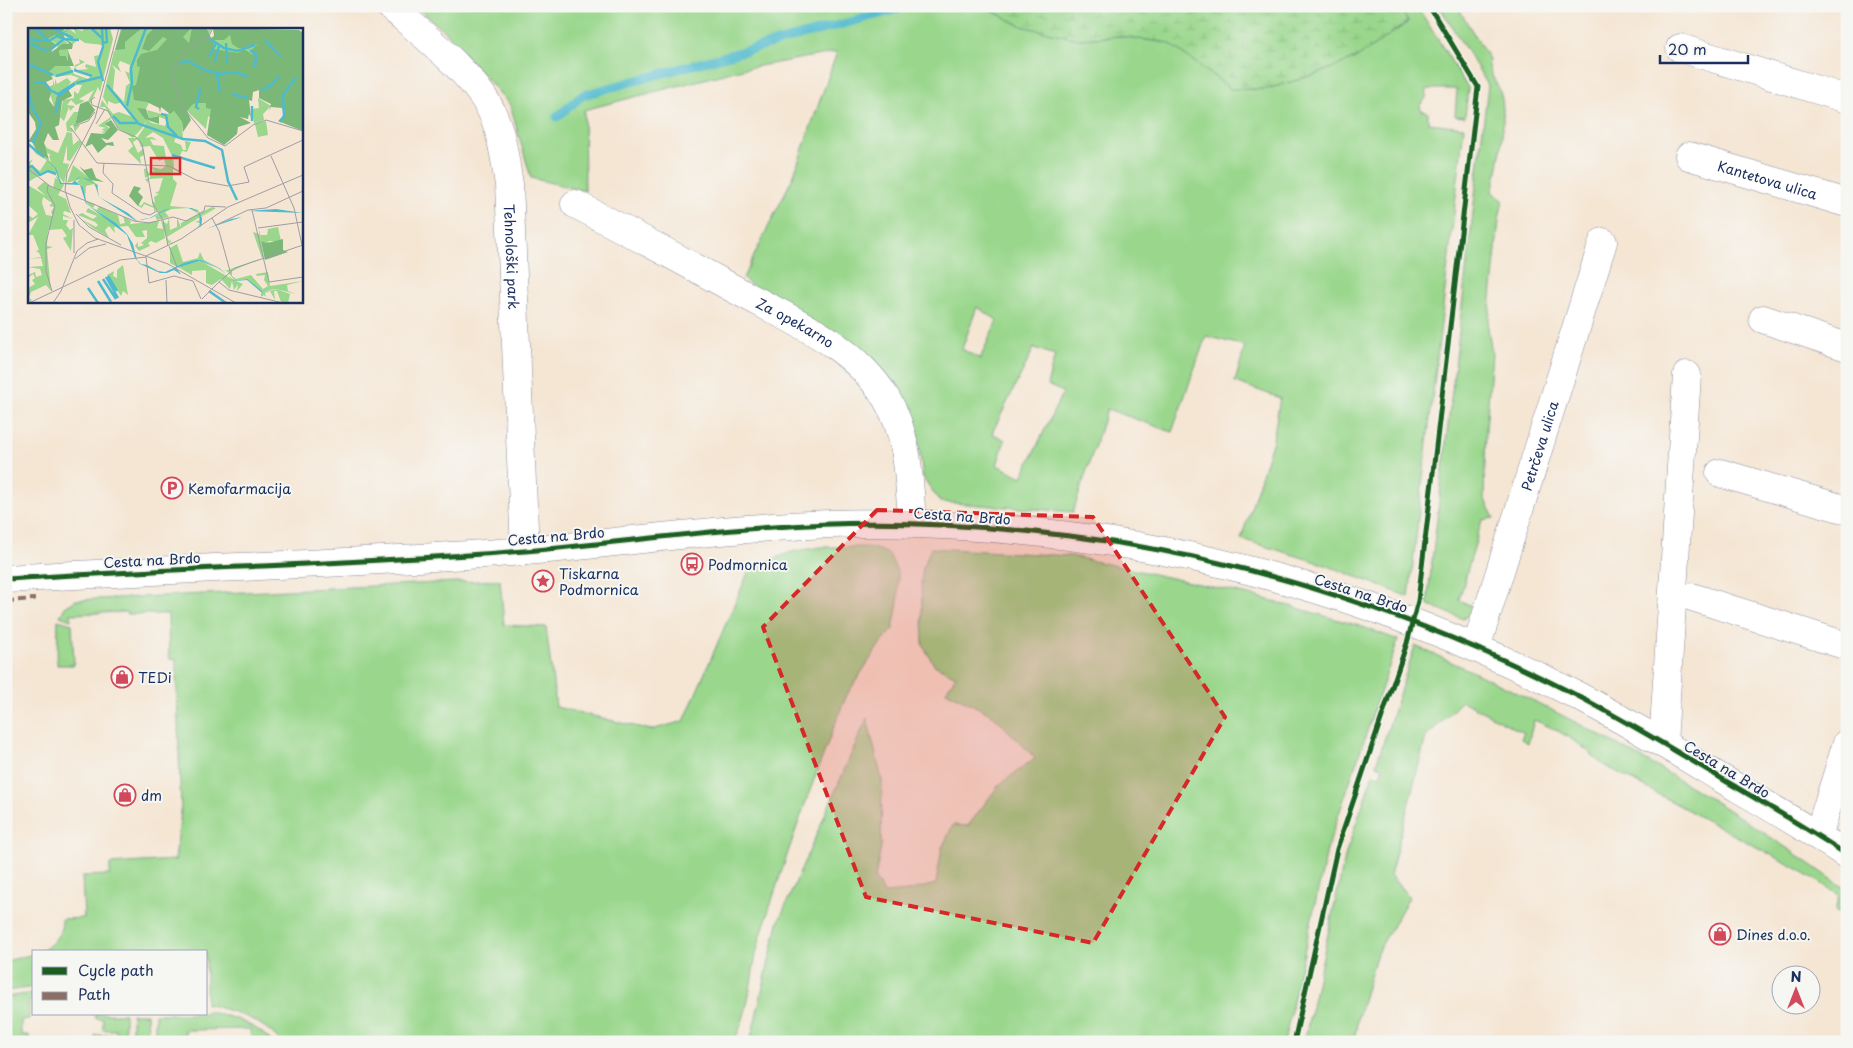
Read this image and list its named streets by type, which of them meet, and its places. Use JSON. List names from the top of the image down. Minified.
{"streets":{"street":["Kantetova ulica","Tehnološki park","Za opekarno","Petrčeva ulica","Cesta na Brdo"]},"crossings":[["Tehnološki park","Cesta na Brdo"],["Za opekarno","Cesta na Brdo"],["Petrčeva ulica","Cesta na Brdo"]],"places":{"parking":["Kemofarmacija"],"bus stop":["Podmornica"],"place":["Tiskarna Podmornica"],"shop":["TEDi","dm","Dines d.o.o."]},"legend":["Cycle path","Path"],"scale_bar":"20 m","north":"top"}
